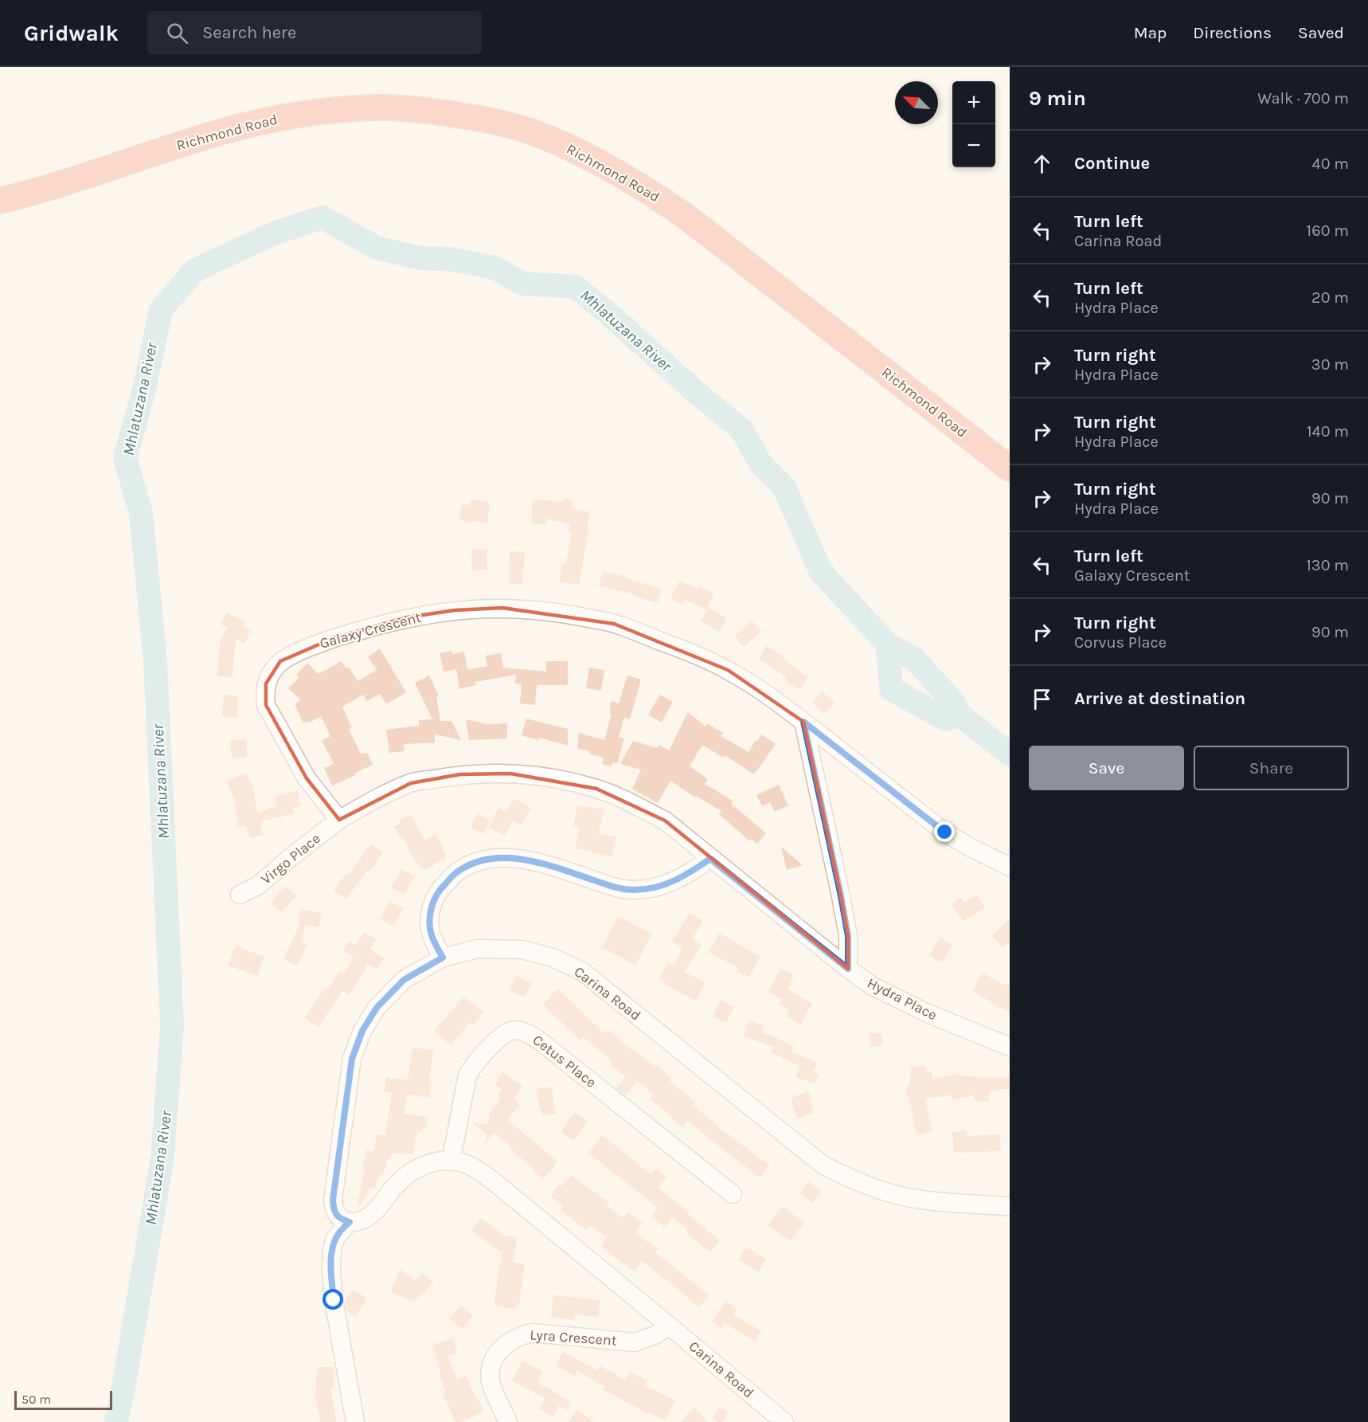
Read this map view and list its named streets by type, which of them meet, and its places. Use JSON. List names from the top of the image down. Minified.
{"streets":{"highway":["Richmond Road"],"street":["Galaxy Crescent","Virgo Place","Carina Road","Hydra Place","Cetus Place","Lyra Crescent"]},"crossings":[["Galaxy Crescent","Virgo Place"],["Carina Road","Cetus Place"],["Carina Road","Lyra Crescent"]],"water":["Mhlatuzana River"],"scale_bar":"50 m","north":"top left","page":{"header":"Gridwalk","search":"Search here","nav":["Map","Directions","Saved"],"heading":["9 min","Walk · 700 m"],"map_buttons":["+","−"],"list":[["Continue","40 m"],["Turn left","Carina Road","160 m"],["Turn left","Hydra Place","20 m"],["Turn right","Hydra Place","30 m"],["Turn right","Hydra Place","140 m"],["Turn right","Hydra Place","90 m"],["Turn left","Galaxy Crescent","130 m"],["Turn right","Corvus Place","90 m"],"Arrive at destination"],"buttons":["Save","Share"],"scale":"50 m"}}
